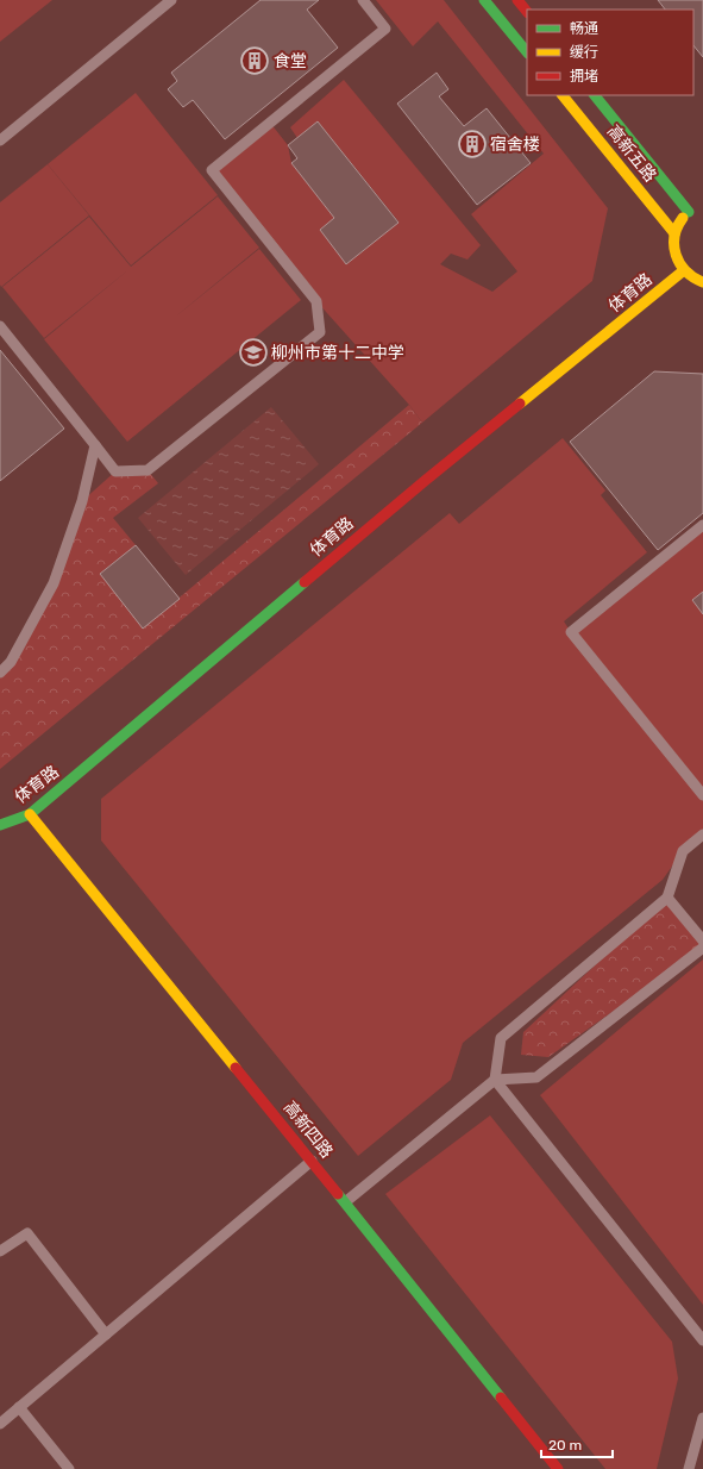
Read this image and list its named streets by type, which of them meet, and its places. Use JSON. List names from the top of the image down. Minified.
{"streets":{"street":["高新五路","体育路","高新四路"]},"crossings":[["体育路","高新四路"]],"places":{"building":["食堂","宿舍楼"],"school or university":["柳州市第十二中学"]},"legend":["畅通","缓行","拥堵"],"scale_bar":"20 m"}
